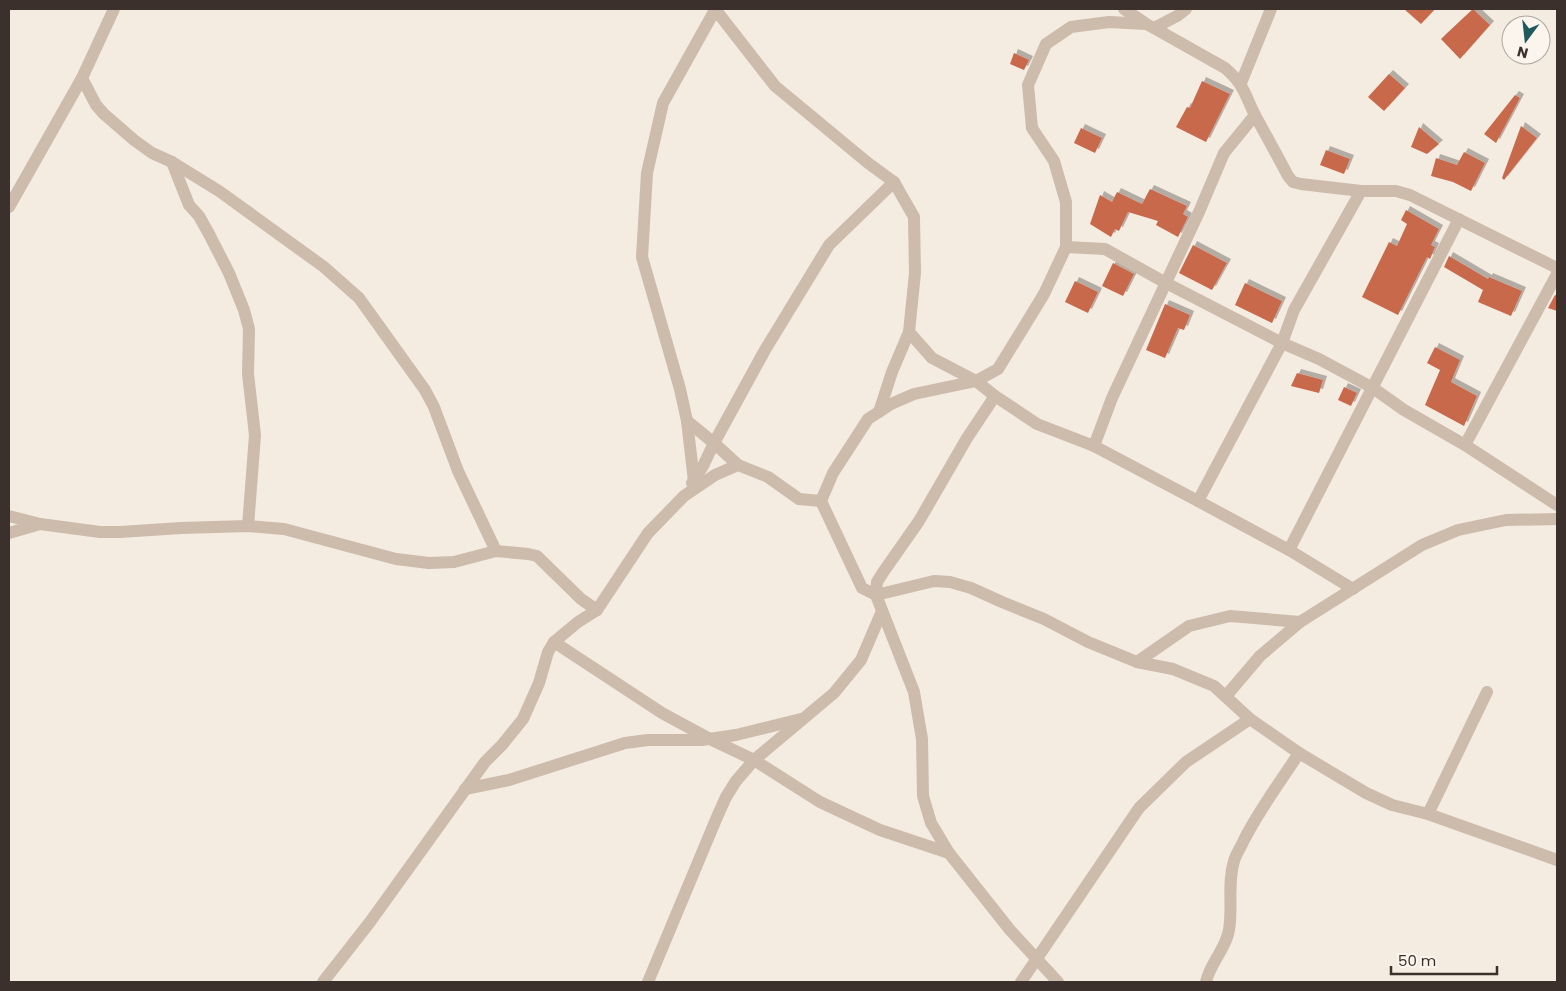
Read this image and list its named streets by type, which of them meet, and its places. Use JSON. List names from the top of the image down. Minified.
{"scale_bar":"50 m","north":"bottom"}
